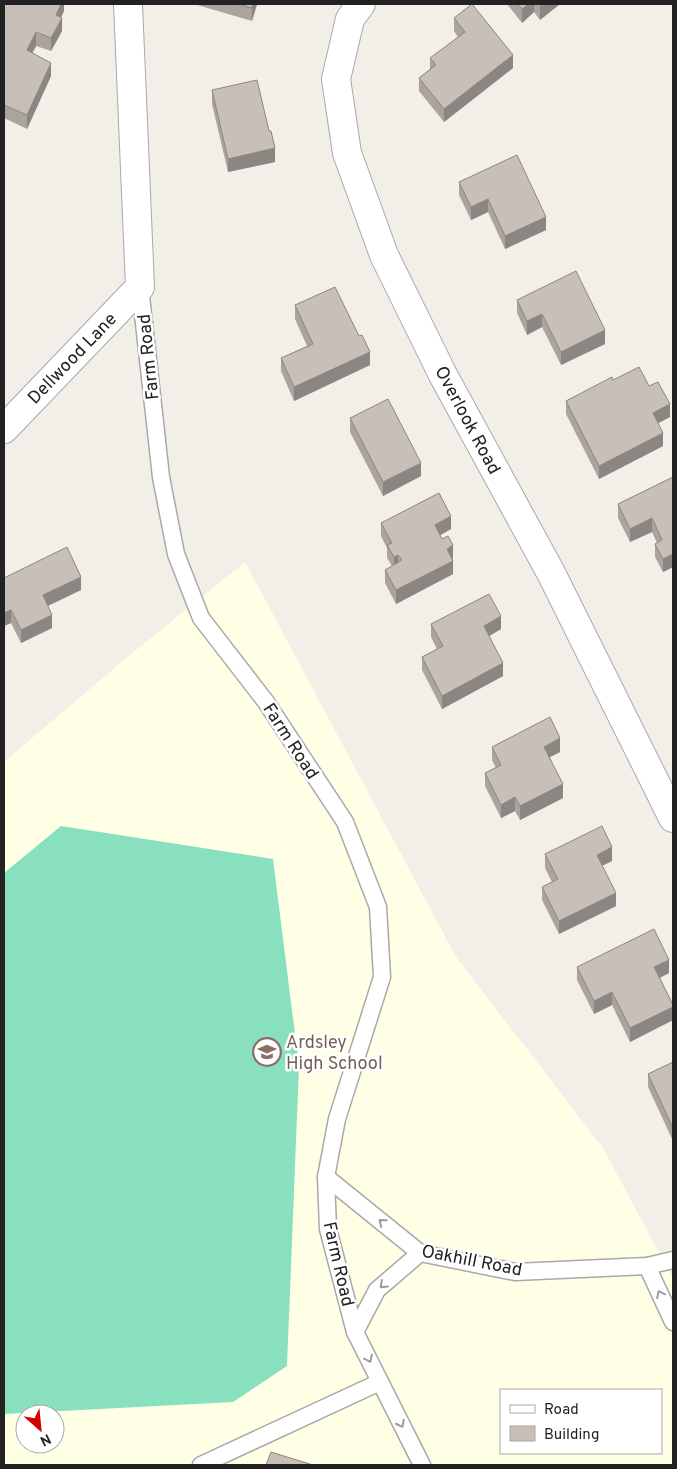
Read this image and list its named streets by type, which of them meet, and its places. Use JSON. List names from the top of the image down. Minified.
{"streets":{"street":["Farm Road","Dellwood Lane","Overlook Road"],"lane":["Oakhill Road"]},"crossings":[["Farm Road","Dellwood Lane"],["Farm Road","Oakhill Road"]],"places":{"school or university":["Ardsley High School"]},"legend":["Road","Building"],"north":"bottom right"}
